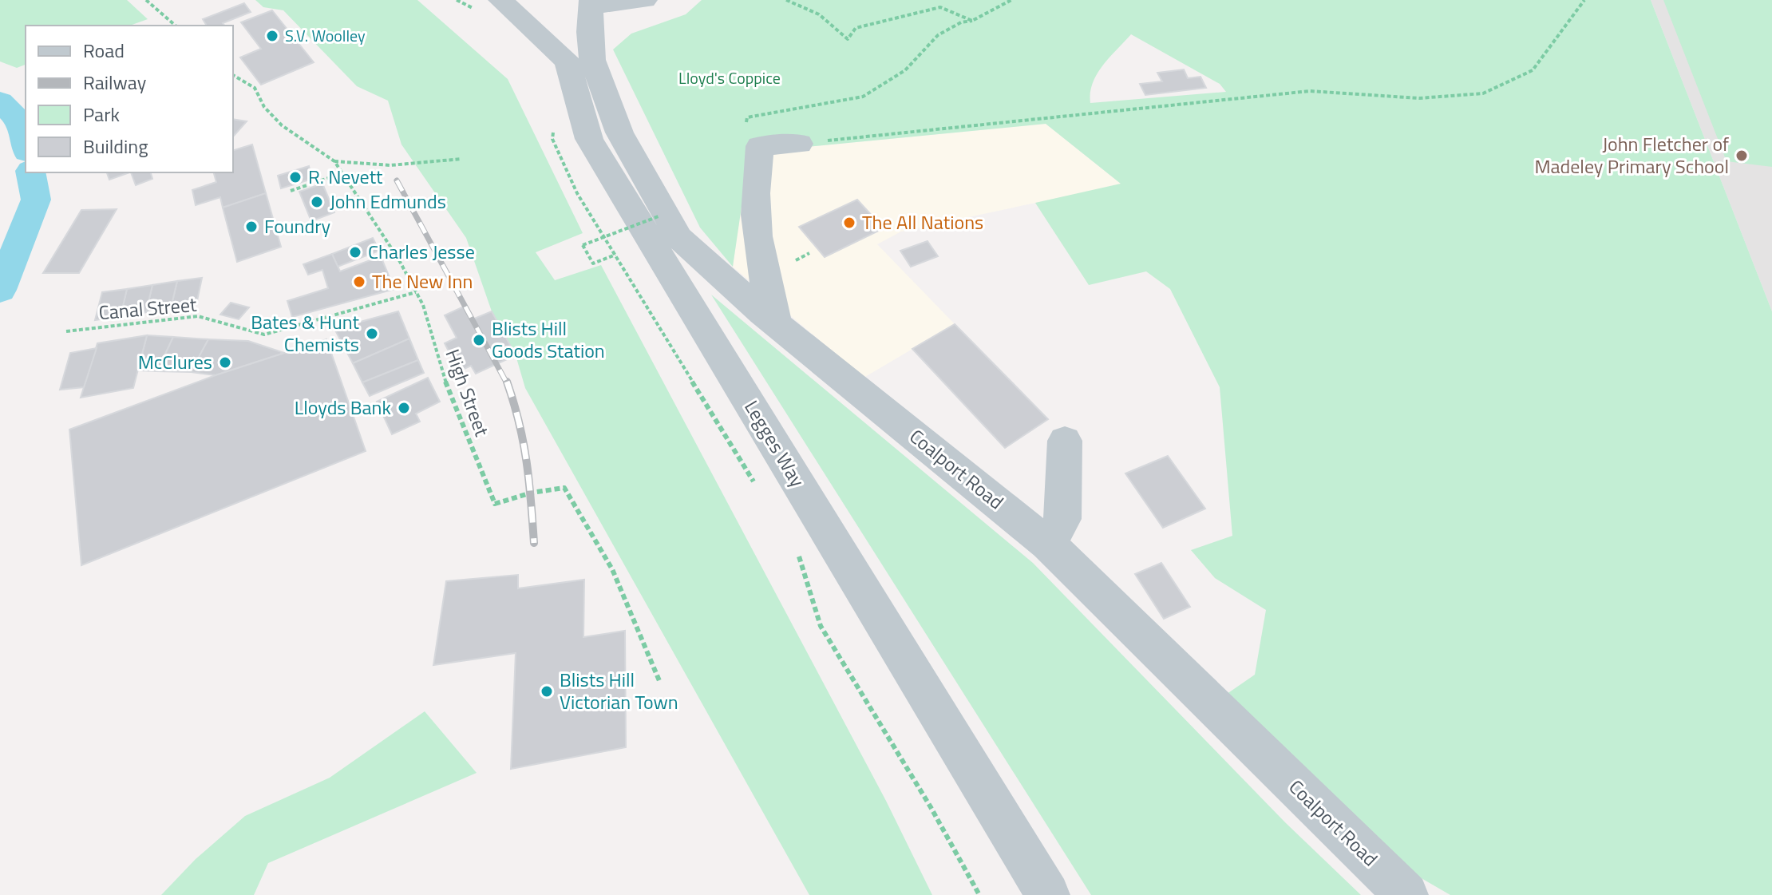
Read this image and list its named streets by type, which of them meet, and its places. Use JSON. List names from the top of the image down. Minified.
{"streets":{"street":["Legges Way","Coalport Road"],"path":["Canal Street","High Street"]},"crossings":[["Canal Street","High Street"]],"parks":["Lloyd's Coppice"],"places":["S.V. Woolley","John Fletcher of Madeley Primary School","R. Nevett","John Edmunds","The All Nations","Foundry","Charles Jesse","The New Inn","Bates & Hunt Chemists","Blists Hill Goods Station","McClures","Lloyds Bank","Blists Hill Victorian Town"],"legend":["Road","Railway","Park","Building"]}
